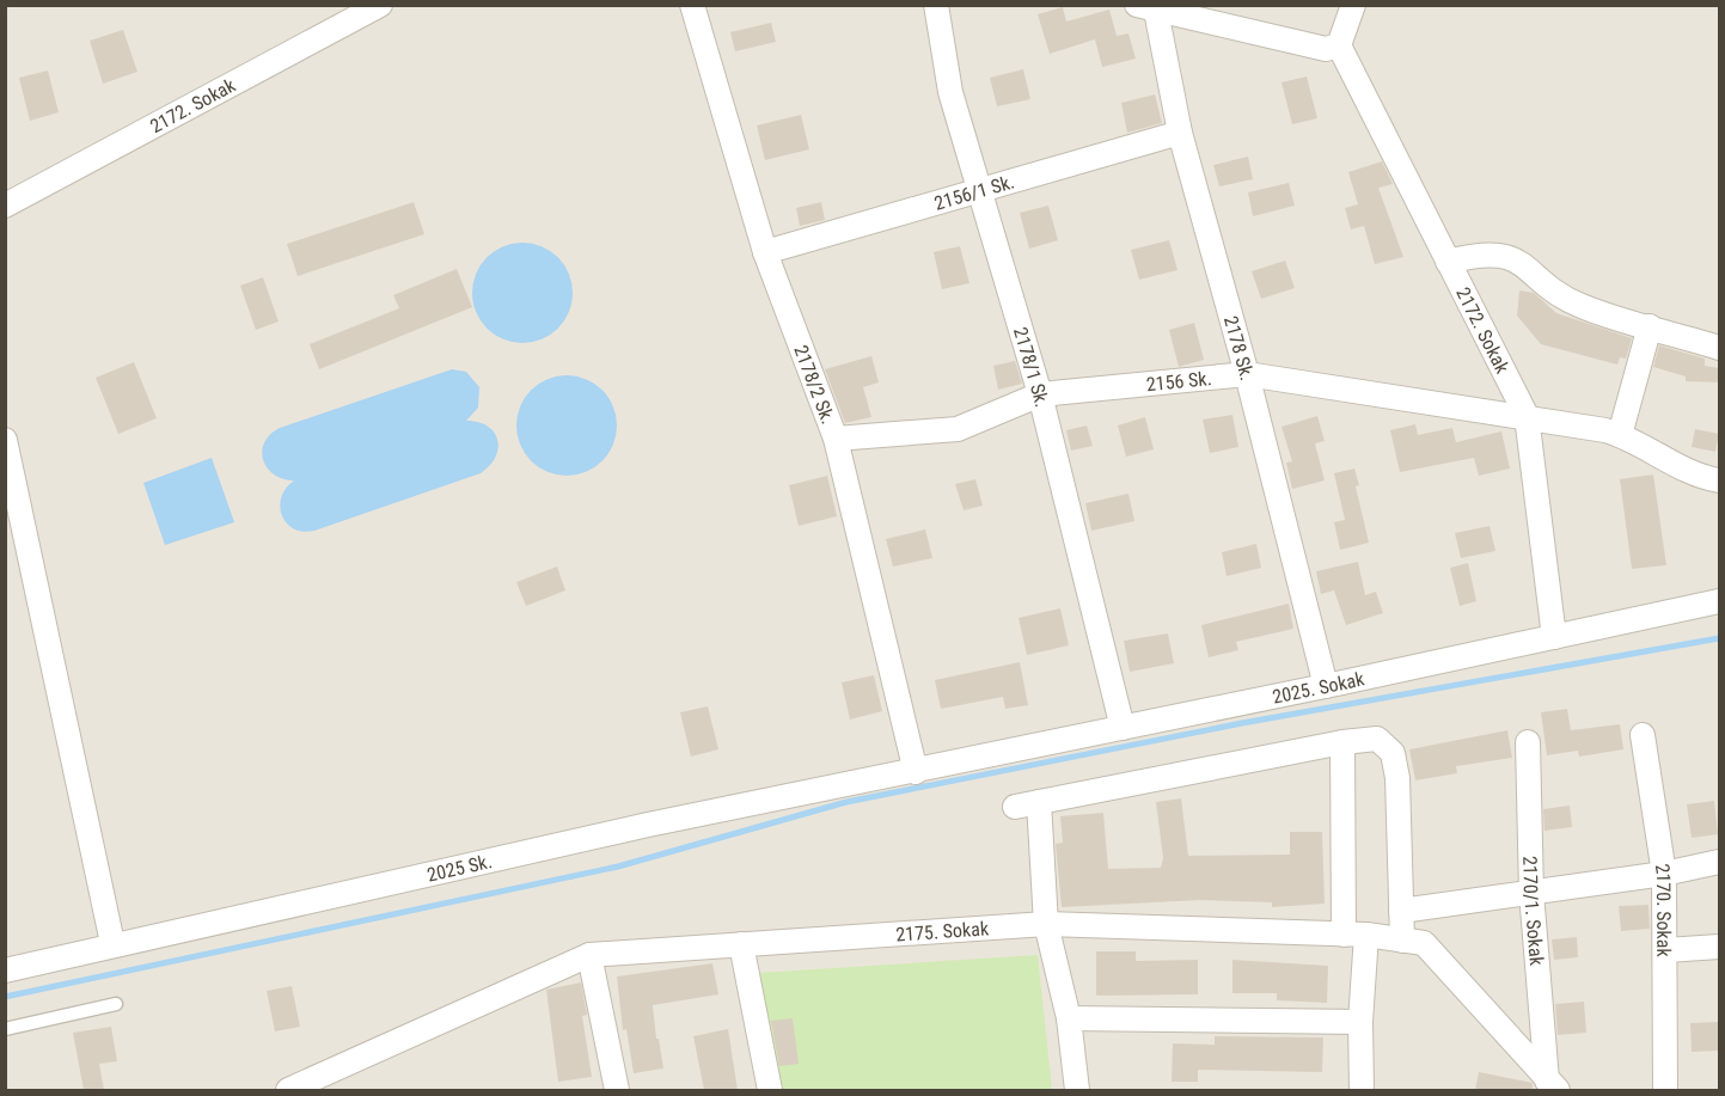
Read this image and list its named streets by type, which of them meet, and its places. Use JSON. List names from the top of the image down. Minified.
{"streets":{"street":["2172. Sokak","2156/1 Sk.","2178 Sk.","2178/1 Sk.","2156 Sk.","2178/2 Sk.","2025. Sokak","2025 Sk.","2170/1. Sokak","2170. Sokak","2175. Sokak"]},"crossings":[["2172. Sokak","2156 Sk."],["2172. Sokak","2025. Sokak"],["2156/1 Sk.","2178 Sk."],["2156/1 Sk.","2178/1 Sk."],["2156/1 Sk.","2178/2 Sk."],["2178 Sk.","2156 Sk."],["2178 Sk.","2025. Sokak"],["2178/1 Sk.","2156 Sk."],["2178/1 Sk.","2025. Sokak"],["2156 Sk.","2178/2 Sk."],["2178/2 Sk.","2025. Sokak"],["2178/2 Sk.","2025 Sk."],["2025. Sokak","2025 Sk."],["2170/1. Sokak","2175. Sokak"]]}
